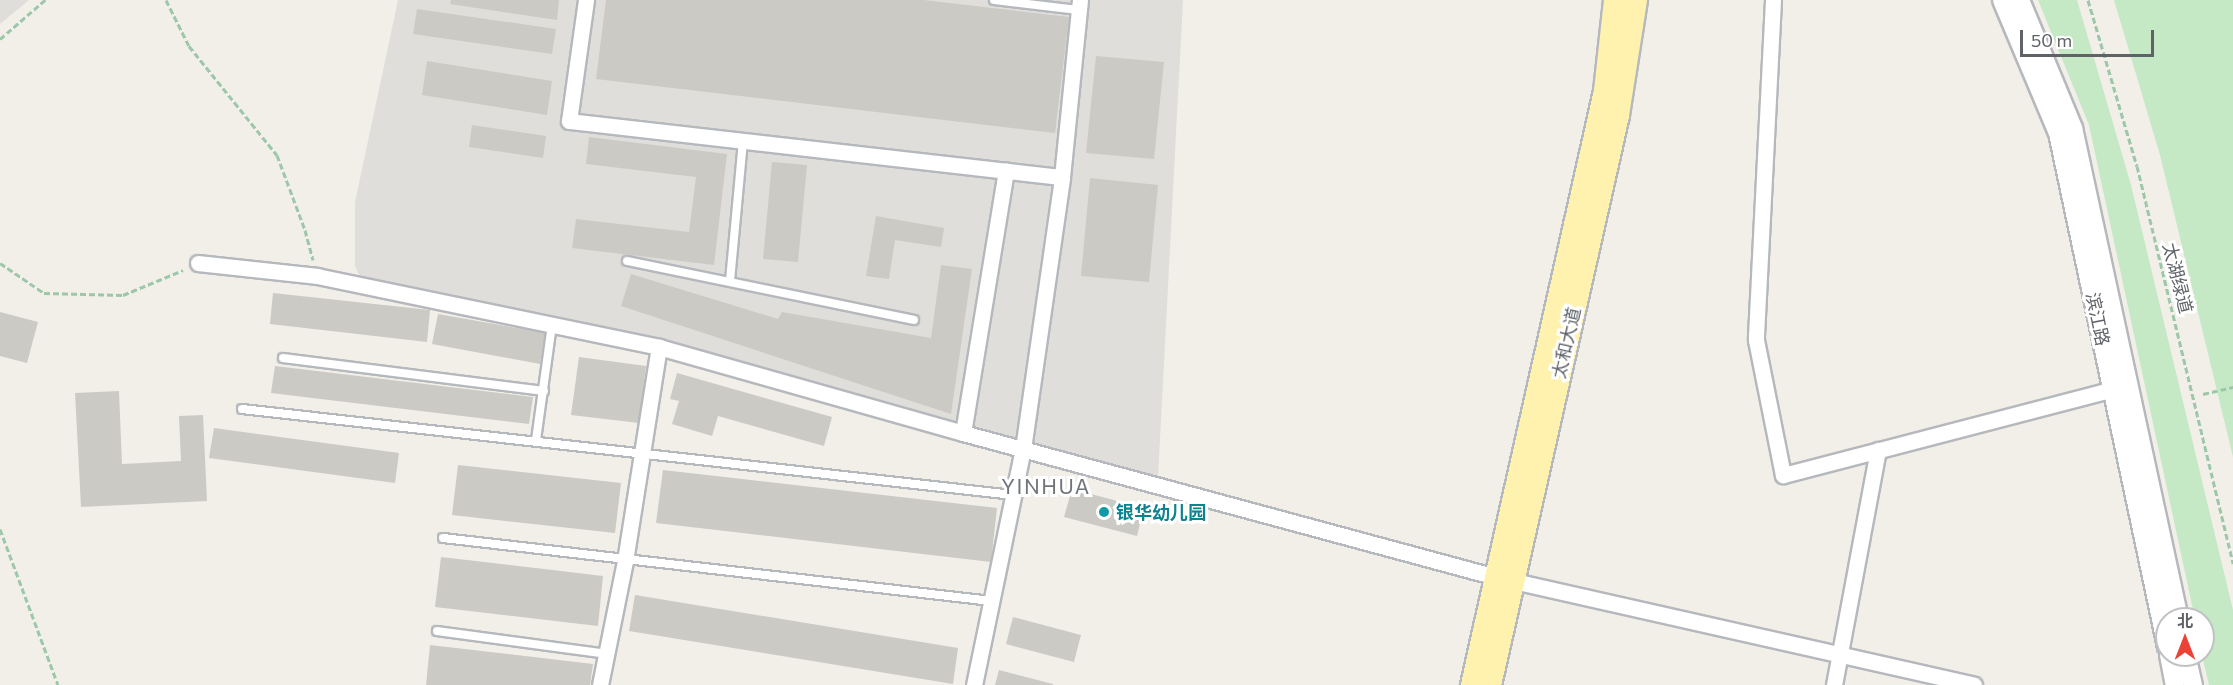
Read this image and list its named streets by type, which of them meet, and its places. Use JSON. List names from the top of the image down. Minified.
{"streets":{"main road":["太和大道"],"street":["滨江路"],"path":["太湖绿道"]},"districts":["YINHUA"],"places":["银华幼儿园"],"scale_bar":"50 m","north":"top"}
